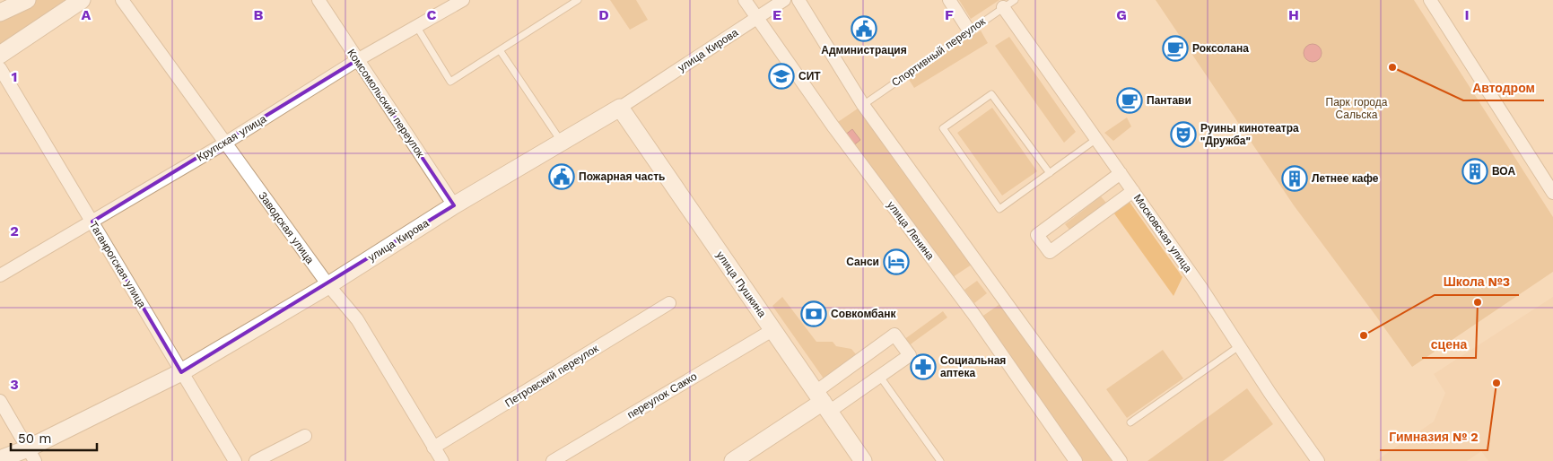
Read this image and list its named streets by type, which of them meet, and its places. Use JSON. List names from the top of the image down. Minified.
{"streets":{"main road":["улица Кирова","улица Пушкина"],"street":["Комсомольский переулок","Крупская улица","Заводская улица","улица Ленина","Московская улица","Таганрогская улица","Петровский переулок","переулок Сакко"],"lane":["Спортивный переулок"]},"crossings":[["улица Кирова","Комсомольский переулок"],["улица Кирова","Заводская улица"],["улица Кирова","улица Ленина"],["улица Кирова","Таганрогская улица"],["улица Кирова","улица Пушкина"],["Спортивный переулок","Московская улица"],["Комсомольский переулок","Крупская улица"],["Крупская улица","Заводская улица"],["Крупская улица","Таганрогская улица"],["Заводская улица","Петровский переулок"],["улица Пушкина","переулок Сакко"]],"parks":["Парк города Сальска"],"places":{"public building":["Администрация","Пожарная часть"],"cafe":["Роксолана","Пантави"],"other":["Автодром","сцена","Школа №3","Гимназия № 2"],"school or university":["СИТ"],"theatre":["Руины кинотеатра \"Дружба\""],"building":["ВОА","Летнее кафе"],"hotel":["Санси"],"bank":["Совкомбанк"],"pharmacy":["Социальная аптека"]},"scale_bar":"50 m","grid":{"columns":["A","B","C","D","E","F","G","H","I"],"rows":["1","2","3"]}}
